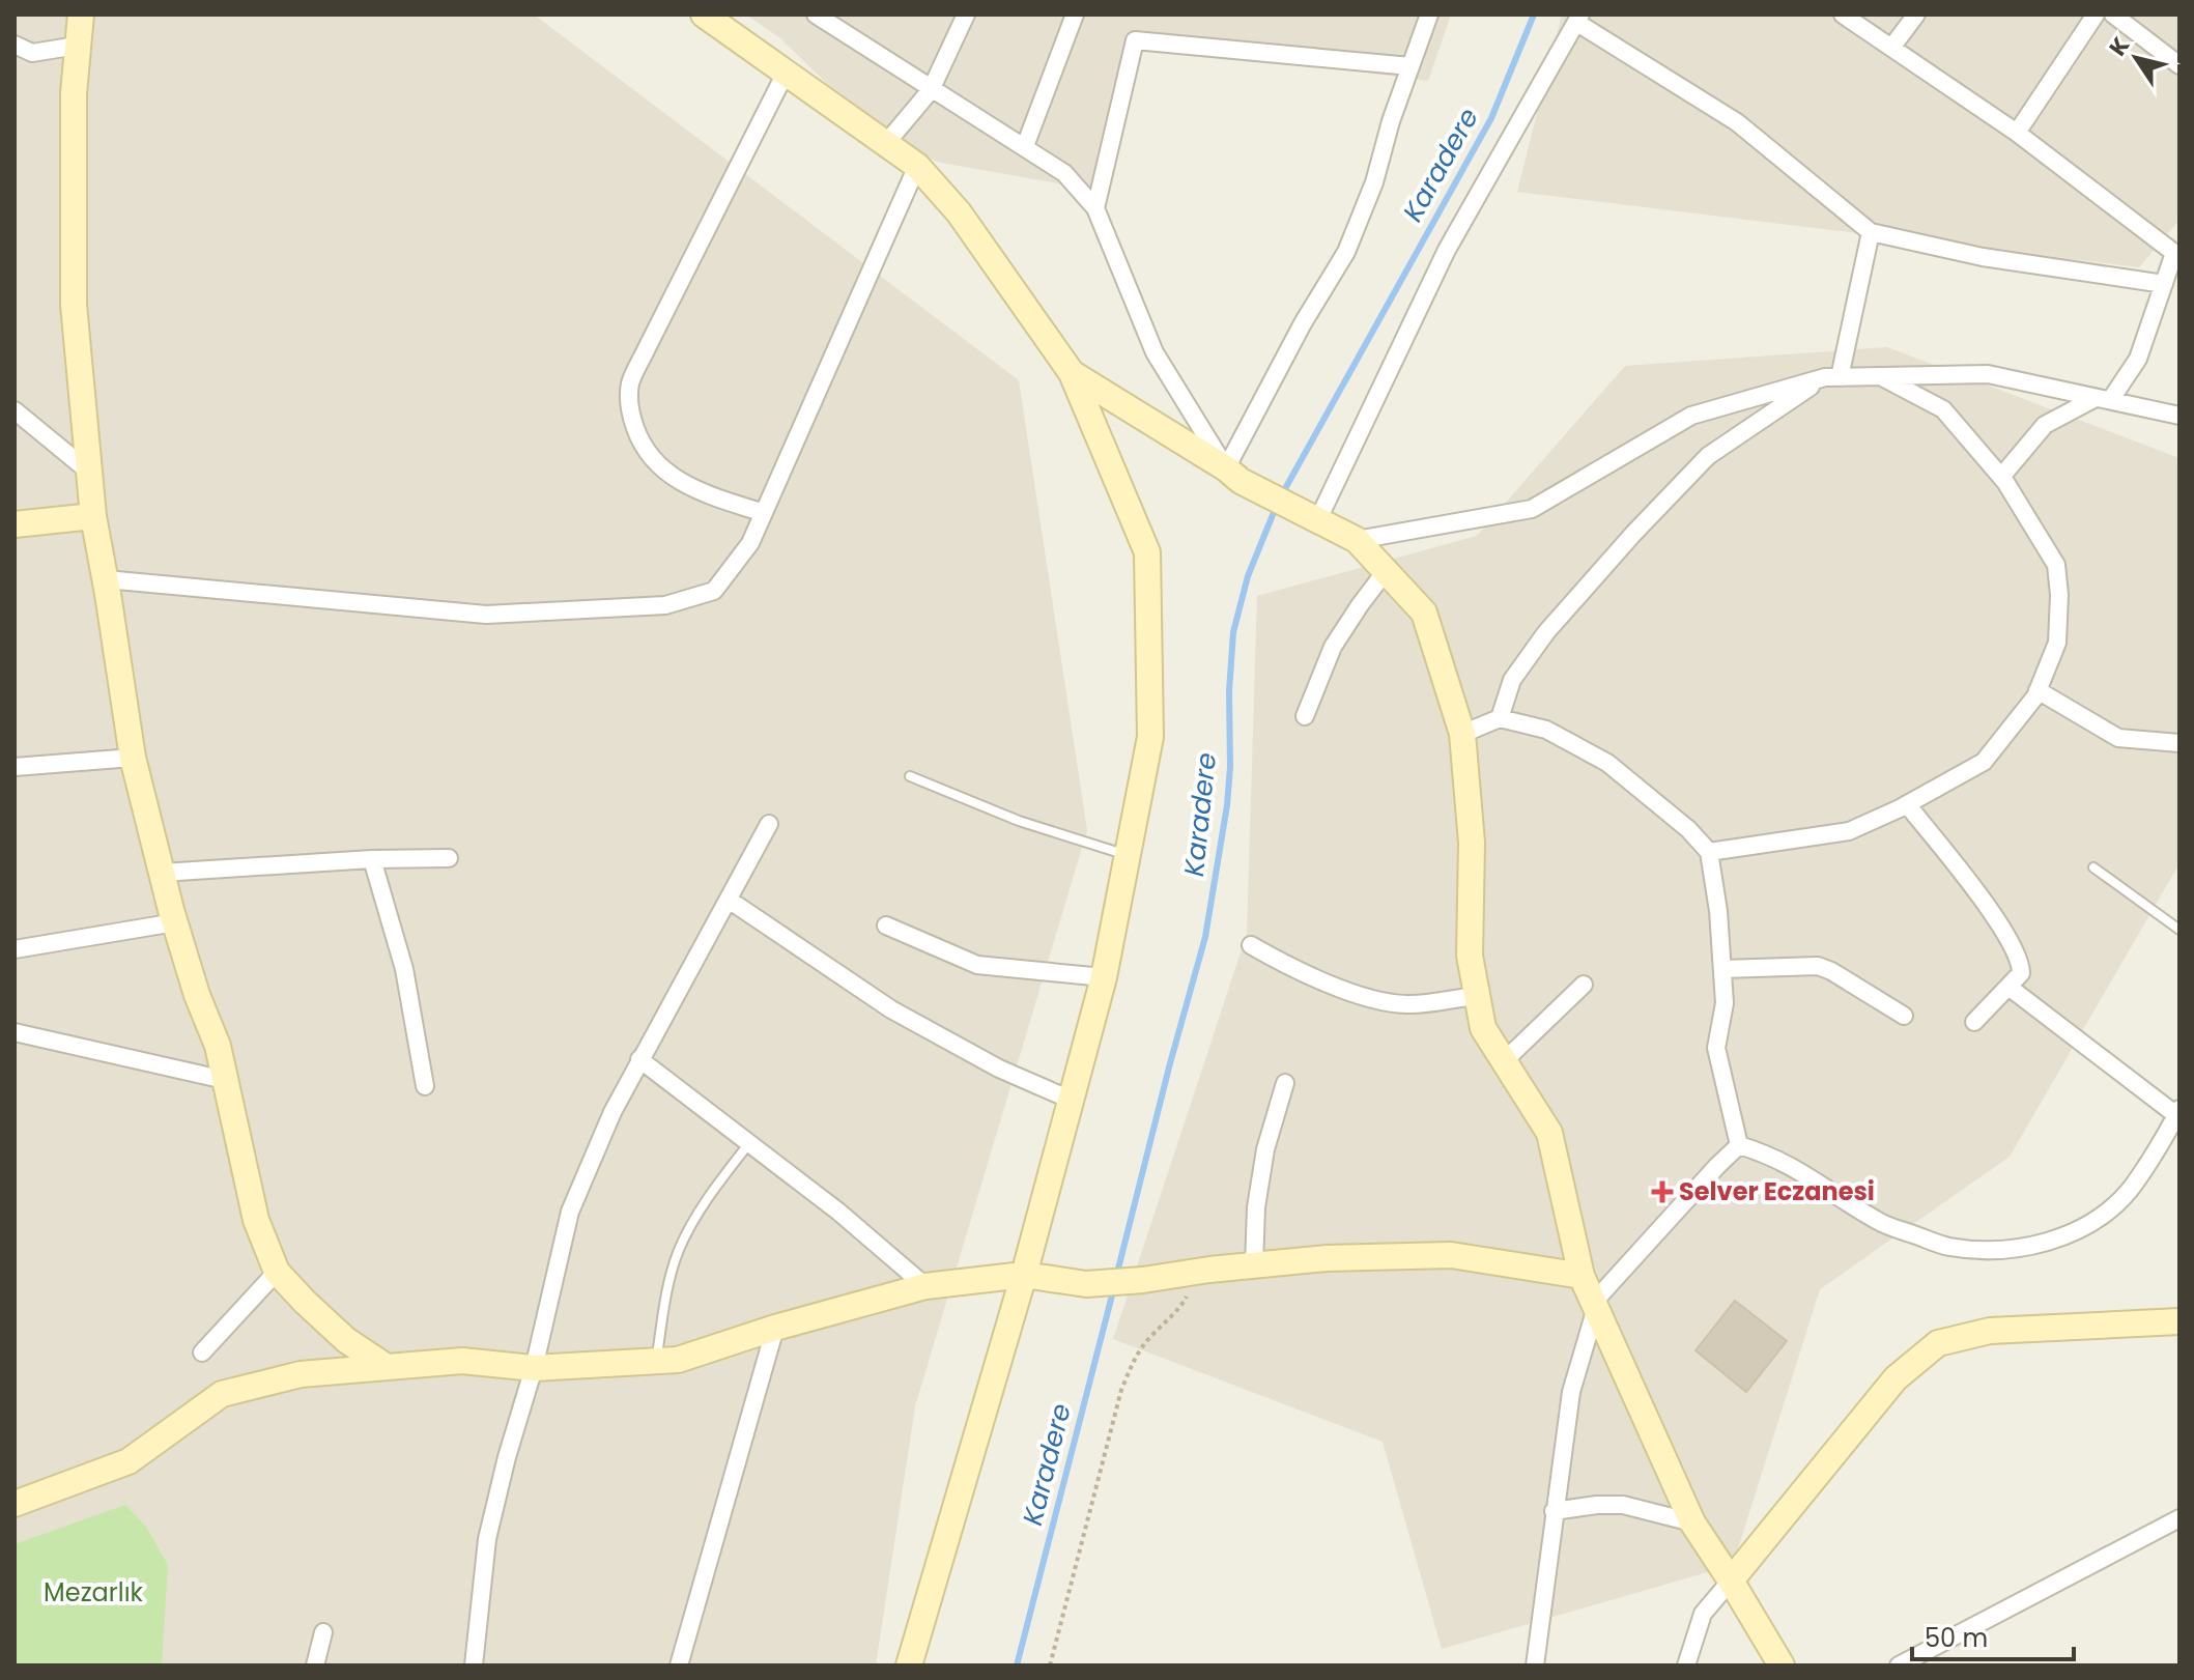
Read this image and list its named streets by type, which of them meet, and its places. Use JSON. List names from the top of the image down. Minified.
{"water":["Karadere"],"parks":["Mezarlık"],"places":{"health":["Selver Eczanesi"]},"scale_bar":"50 m","north":"top left"}
